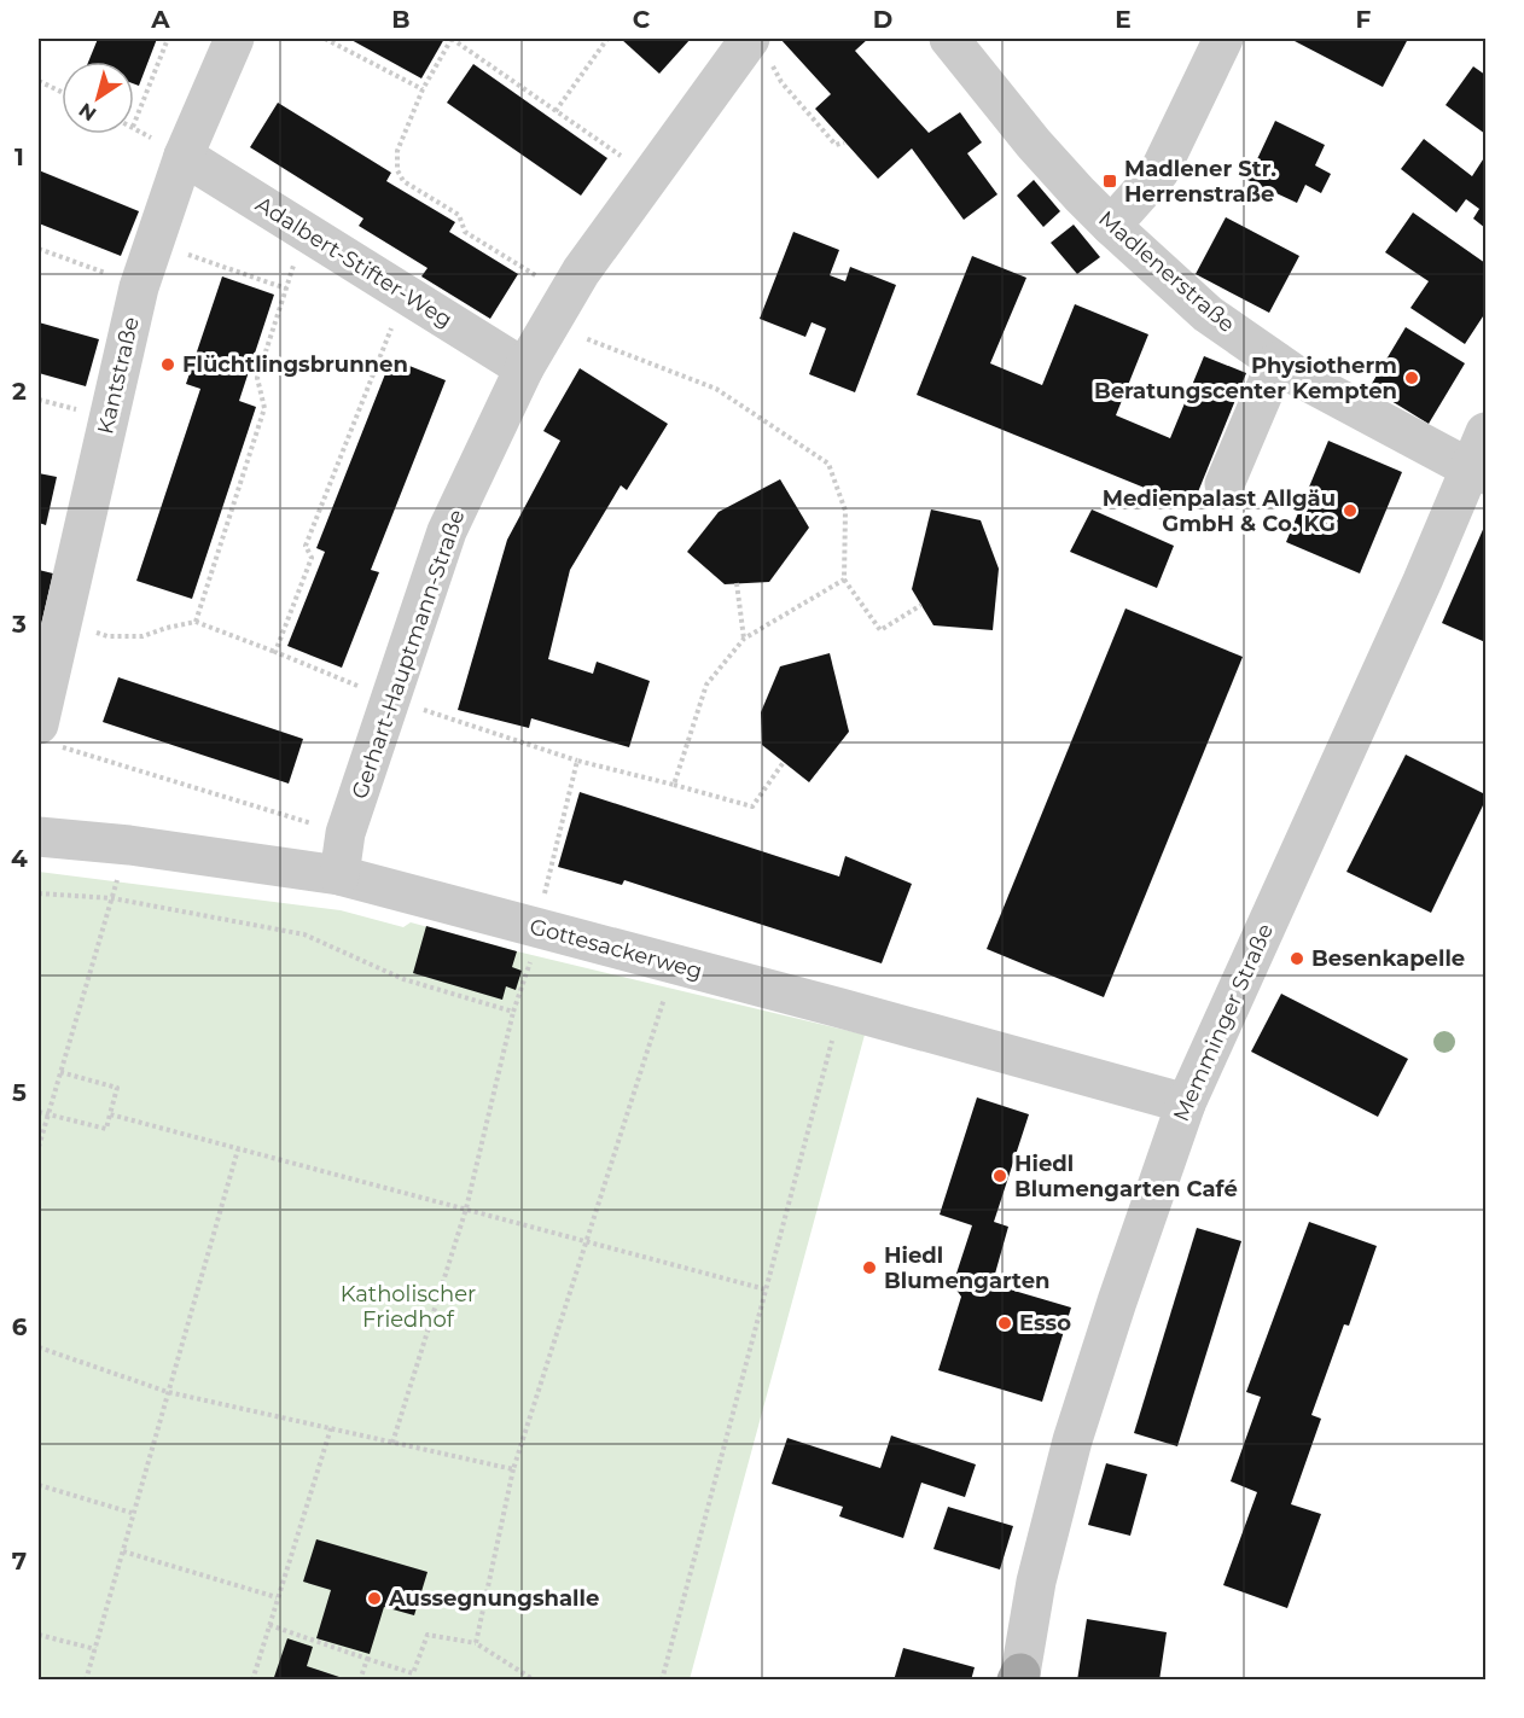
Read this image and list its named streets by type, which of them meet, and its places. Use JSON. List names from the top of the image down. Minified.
{"streets":{"street":["Adalbert-Stifter-Weg","Madlenerstraße","Kantstraße","Gerhart-Hauptmann-Straße","Gottesackerweg","Memminger Straße"]},"crossings":[["Adalbert-Stifter-Weg","Kantstraße"],["Adalbert-Stifter-Weg","Gerhart-Hauptmann-Straße"],["Madlenerstraße","Memminger Straße"],["Gerhart-Hauptmann-Straße","Gottesackerweg"],["Gottesackerweg","Memminger Straße"]],"parks":["Katholischer Friedhof"],"places":{"transit":["Madlener Str. Herrenstraße"],"other":["Flüchtlingsbrunnen","Physiotherm Beratungscenter Kempten","Medienpalast Allgäu GmbH & Co. KG","Besenkapelle","Hiedl Blumengarten Café","Hiedl Blumengarten","Esso","Aussegnungshalle"]},"north":"bottom left","grid":{"columns":["A","B","C","D","E","F"],"rows":["1","2","3","4","5","6","7"]}}
